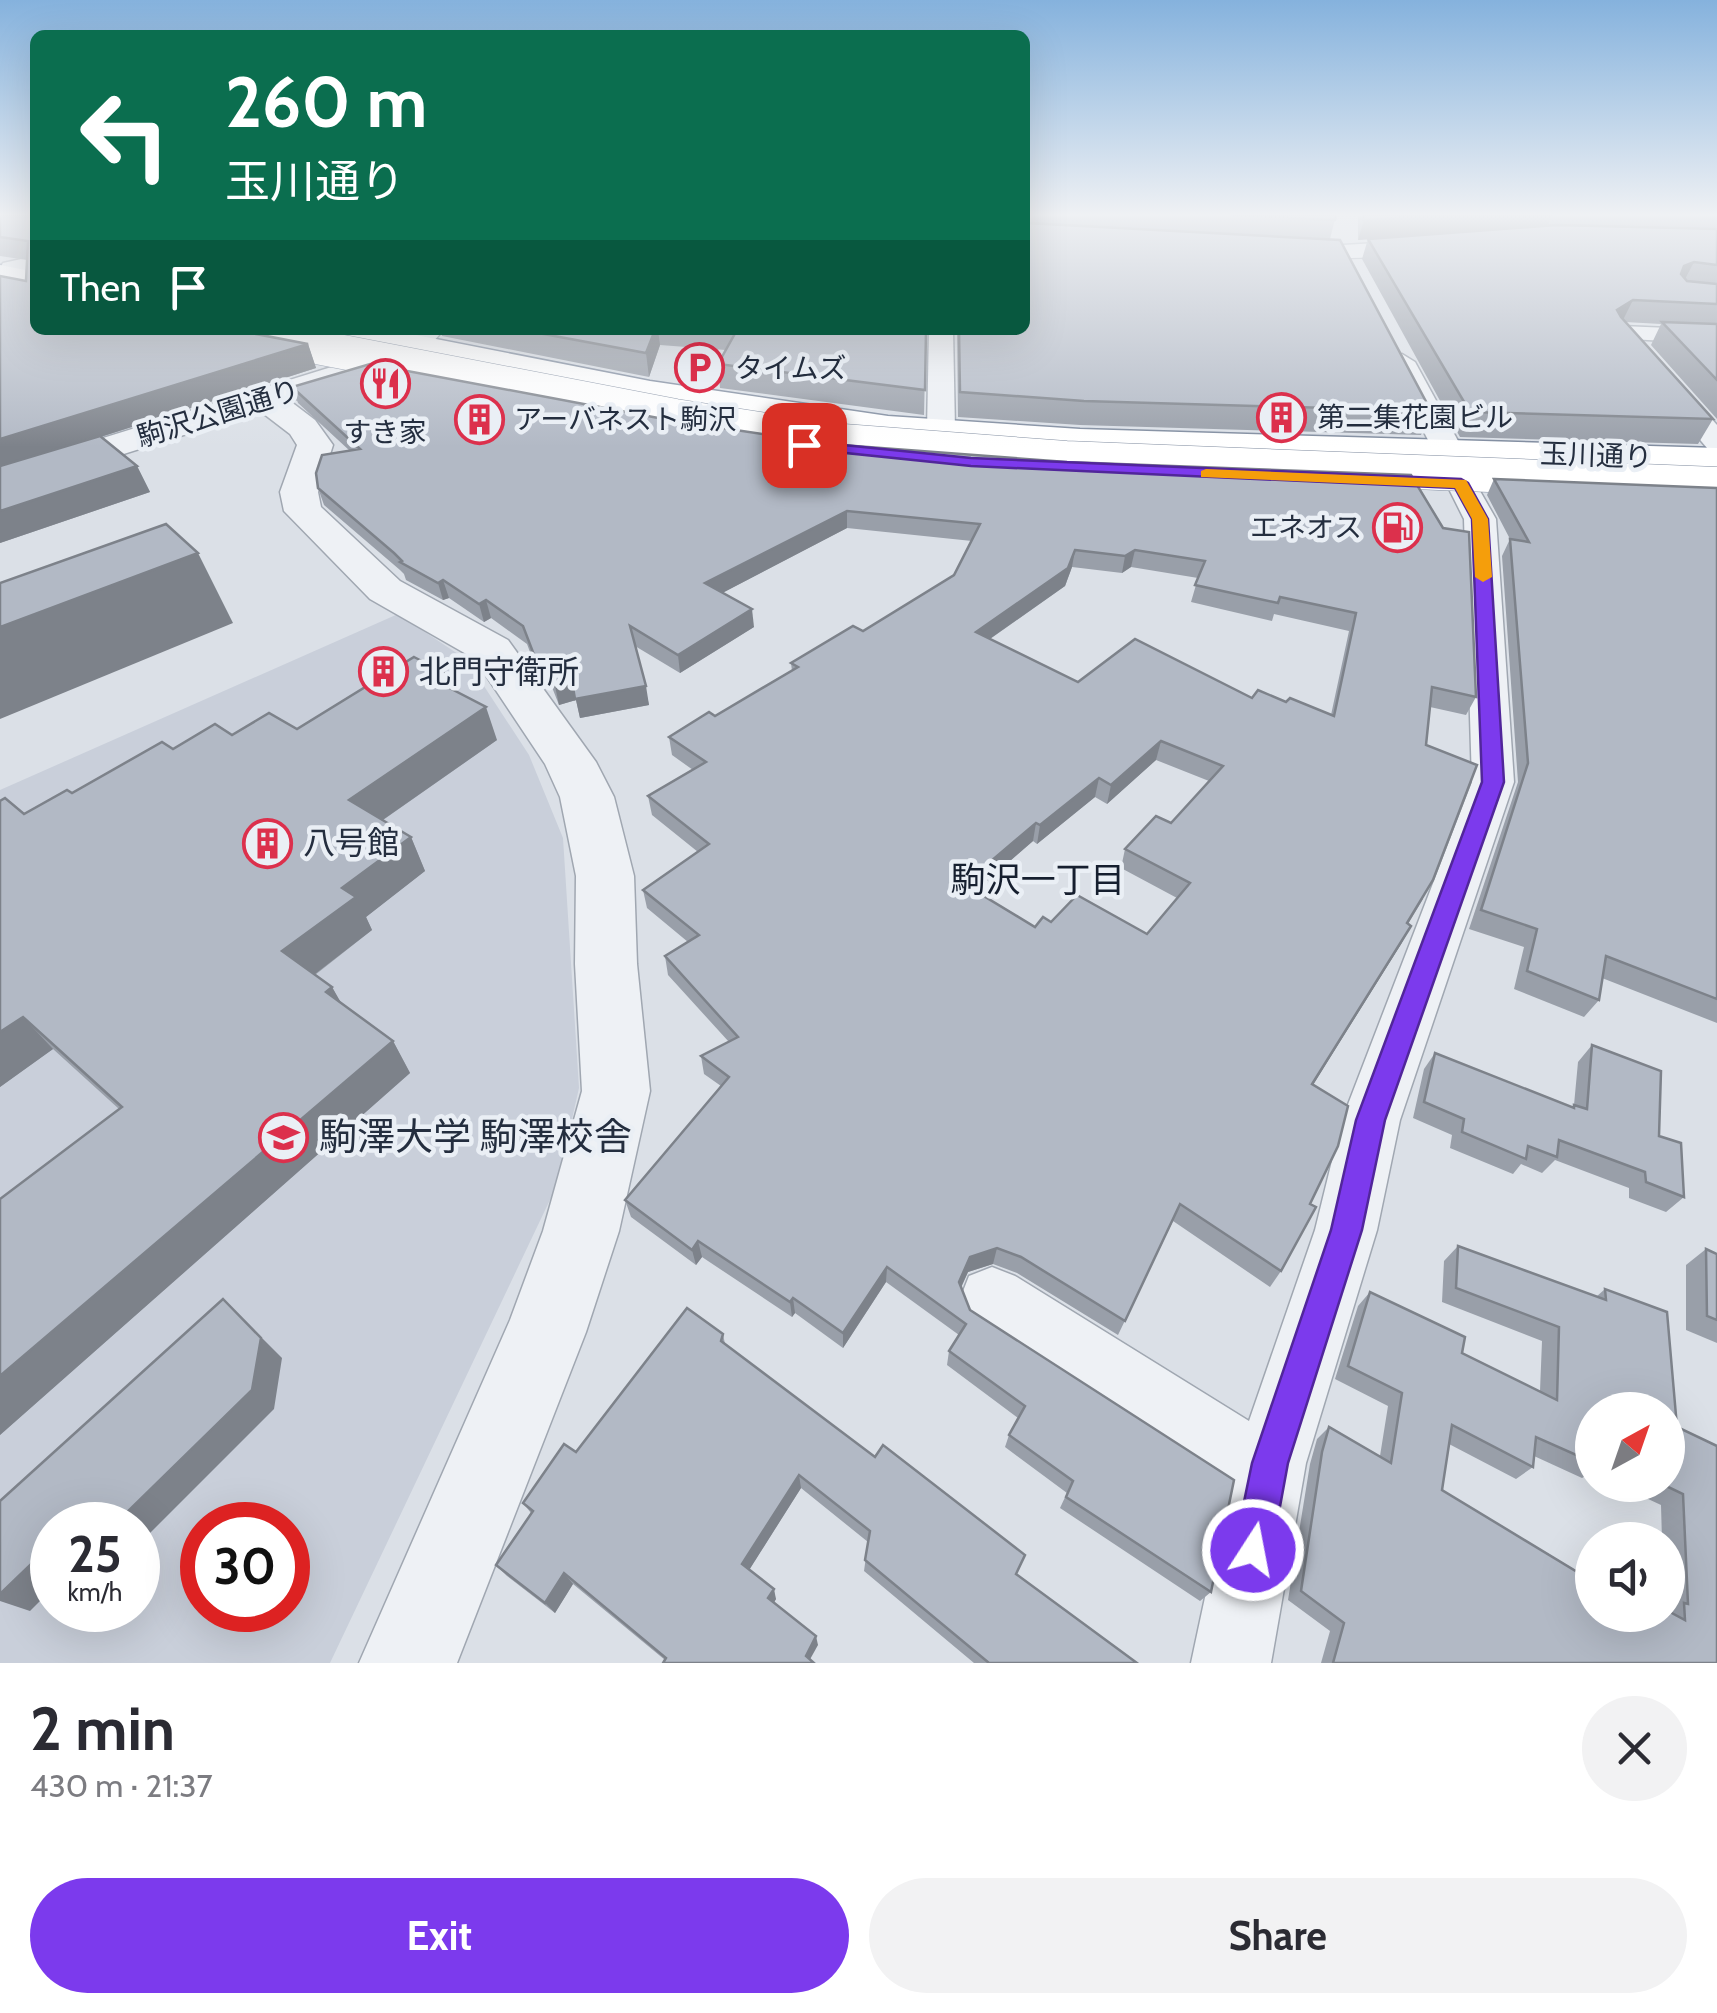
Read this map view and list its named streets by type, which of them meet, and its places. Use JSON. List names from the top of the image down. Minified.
{"streets":{"highway":["玉川通り"],"street":["駒沢公園通り"]},"crossings":[["駒沢公園通り","玉川通り"]],"districts":["駒沢一丁目"],"places":{"parking":["タイムズ"],"restaurant":["すき家"],"building":["第二集花園ビル","アーバネスト駒沢","北門守衛所","八号館"],"fuel station":["エネオス"],"school or university":["駒澤大学 駒澤校舎"]},"north":"top right","page":{"turn":["260 m","玉川通り"],"then":"Then","speed":"25 km/h","limit":"30","heading":["2 min","430 m · 21:37"],"buttons":["Exit","Share"]}}
